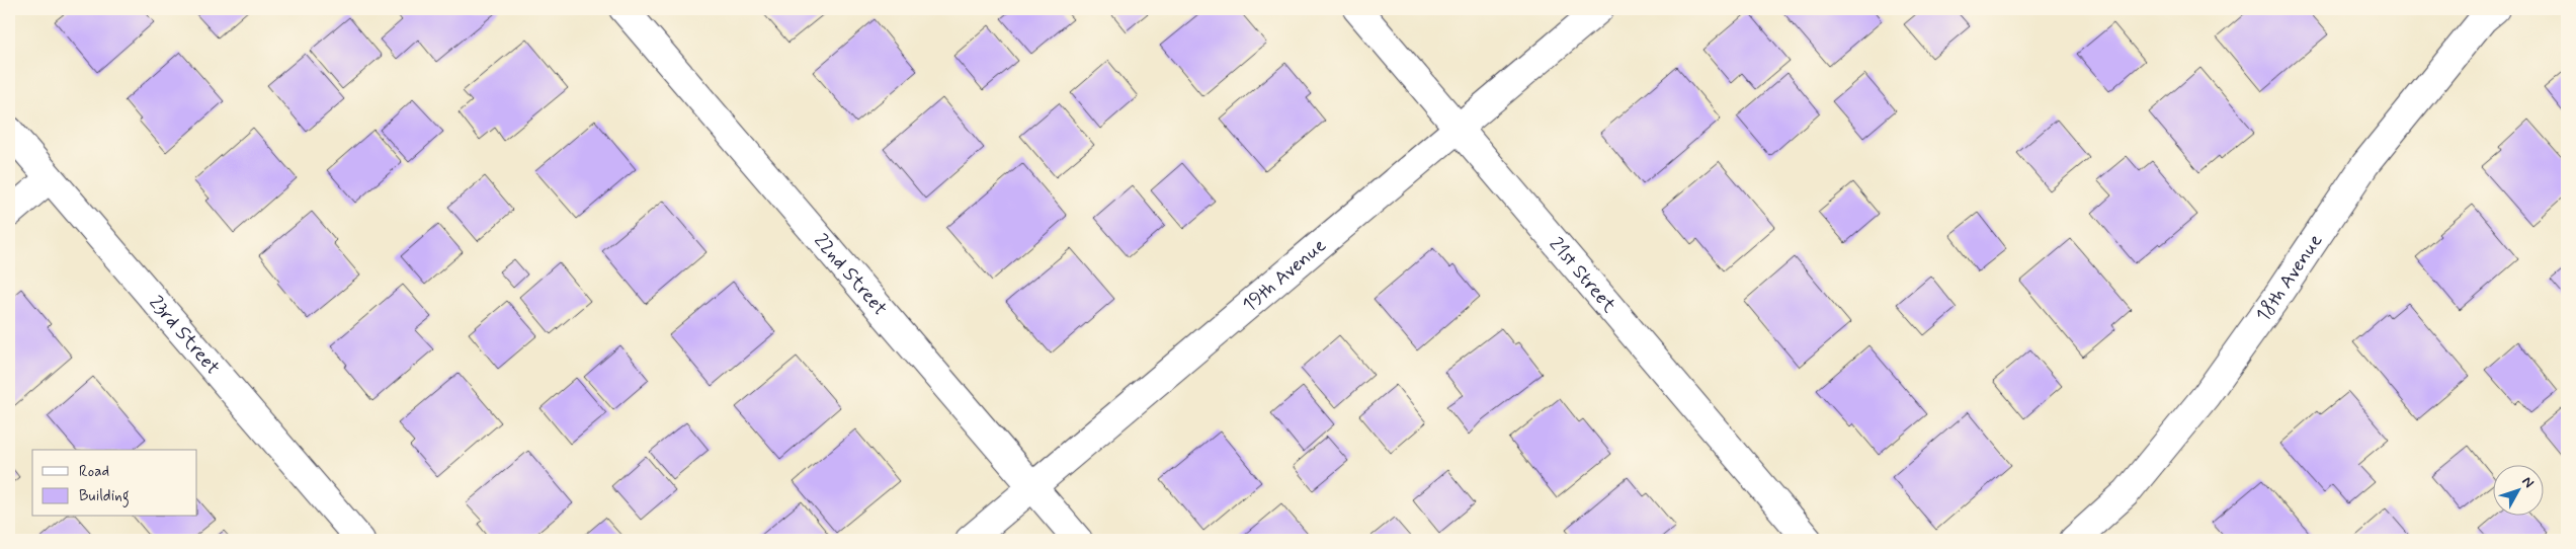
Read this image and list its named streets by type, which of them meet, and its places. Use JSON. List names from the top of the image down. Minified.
{"streets":{"street":["19th Avenue","22nd Street","21st Street","18th Avenue","23rd Street"]},"crossings":[["19th Avenue","22nd Street"],["19th Avenue","21st Street"]],"legend":["Road","Building"],"north":"top right"}
